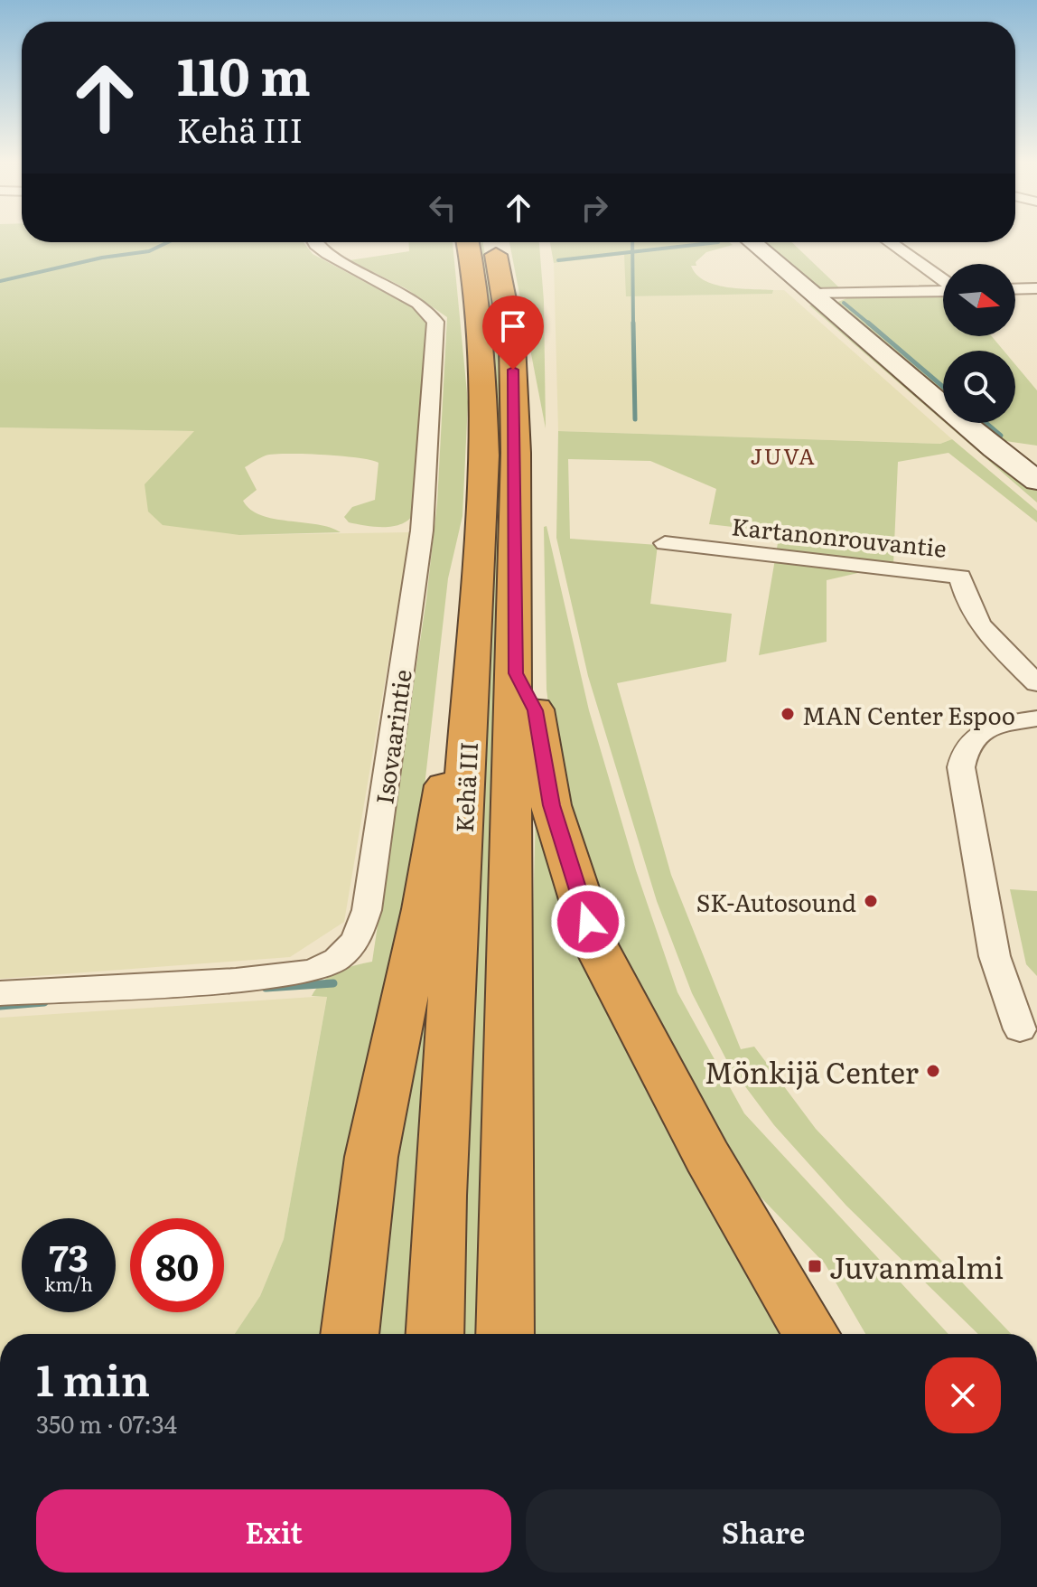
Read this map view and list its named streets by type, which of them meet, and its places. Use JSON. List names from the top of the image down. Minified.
{"streets":{"highway":["Kehä III"],"street":["Kartanonrouvantie","Isovaarintie"]},"districts":["JUVA"],"places":{"other":["MAN Center Espoo","SK-Autosound","Mönkijä Center"],"transit":["Juvanmalmi"]},"north":"right","page":{"turn":["110 m","Kehä III"],"speed":"73 km/h","limit":"80","heading":["1 min","350 m · 07:34"],"buttons":["Exit","Share"]}}
